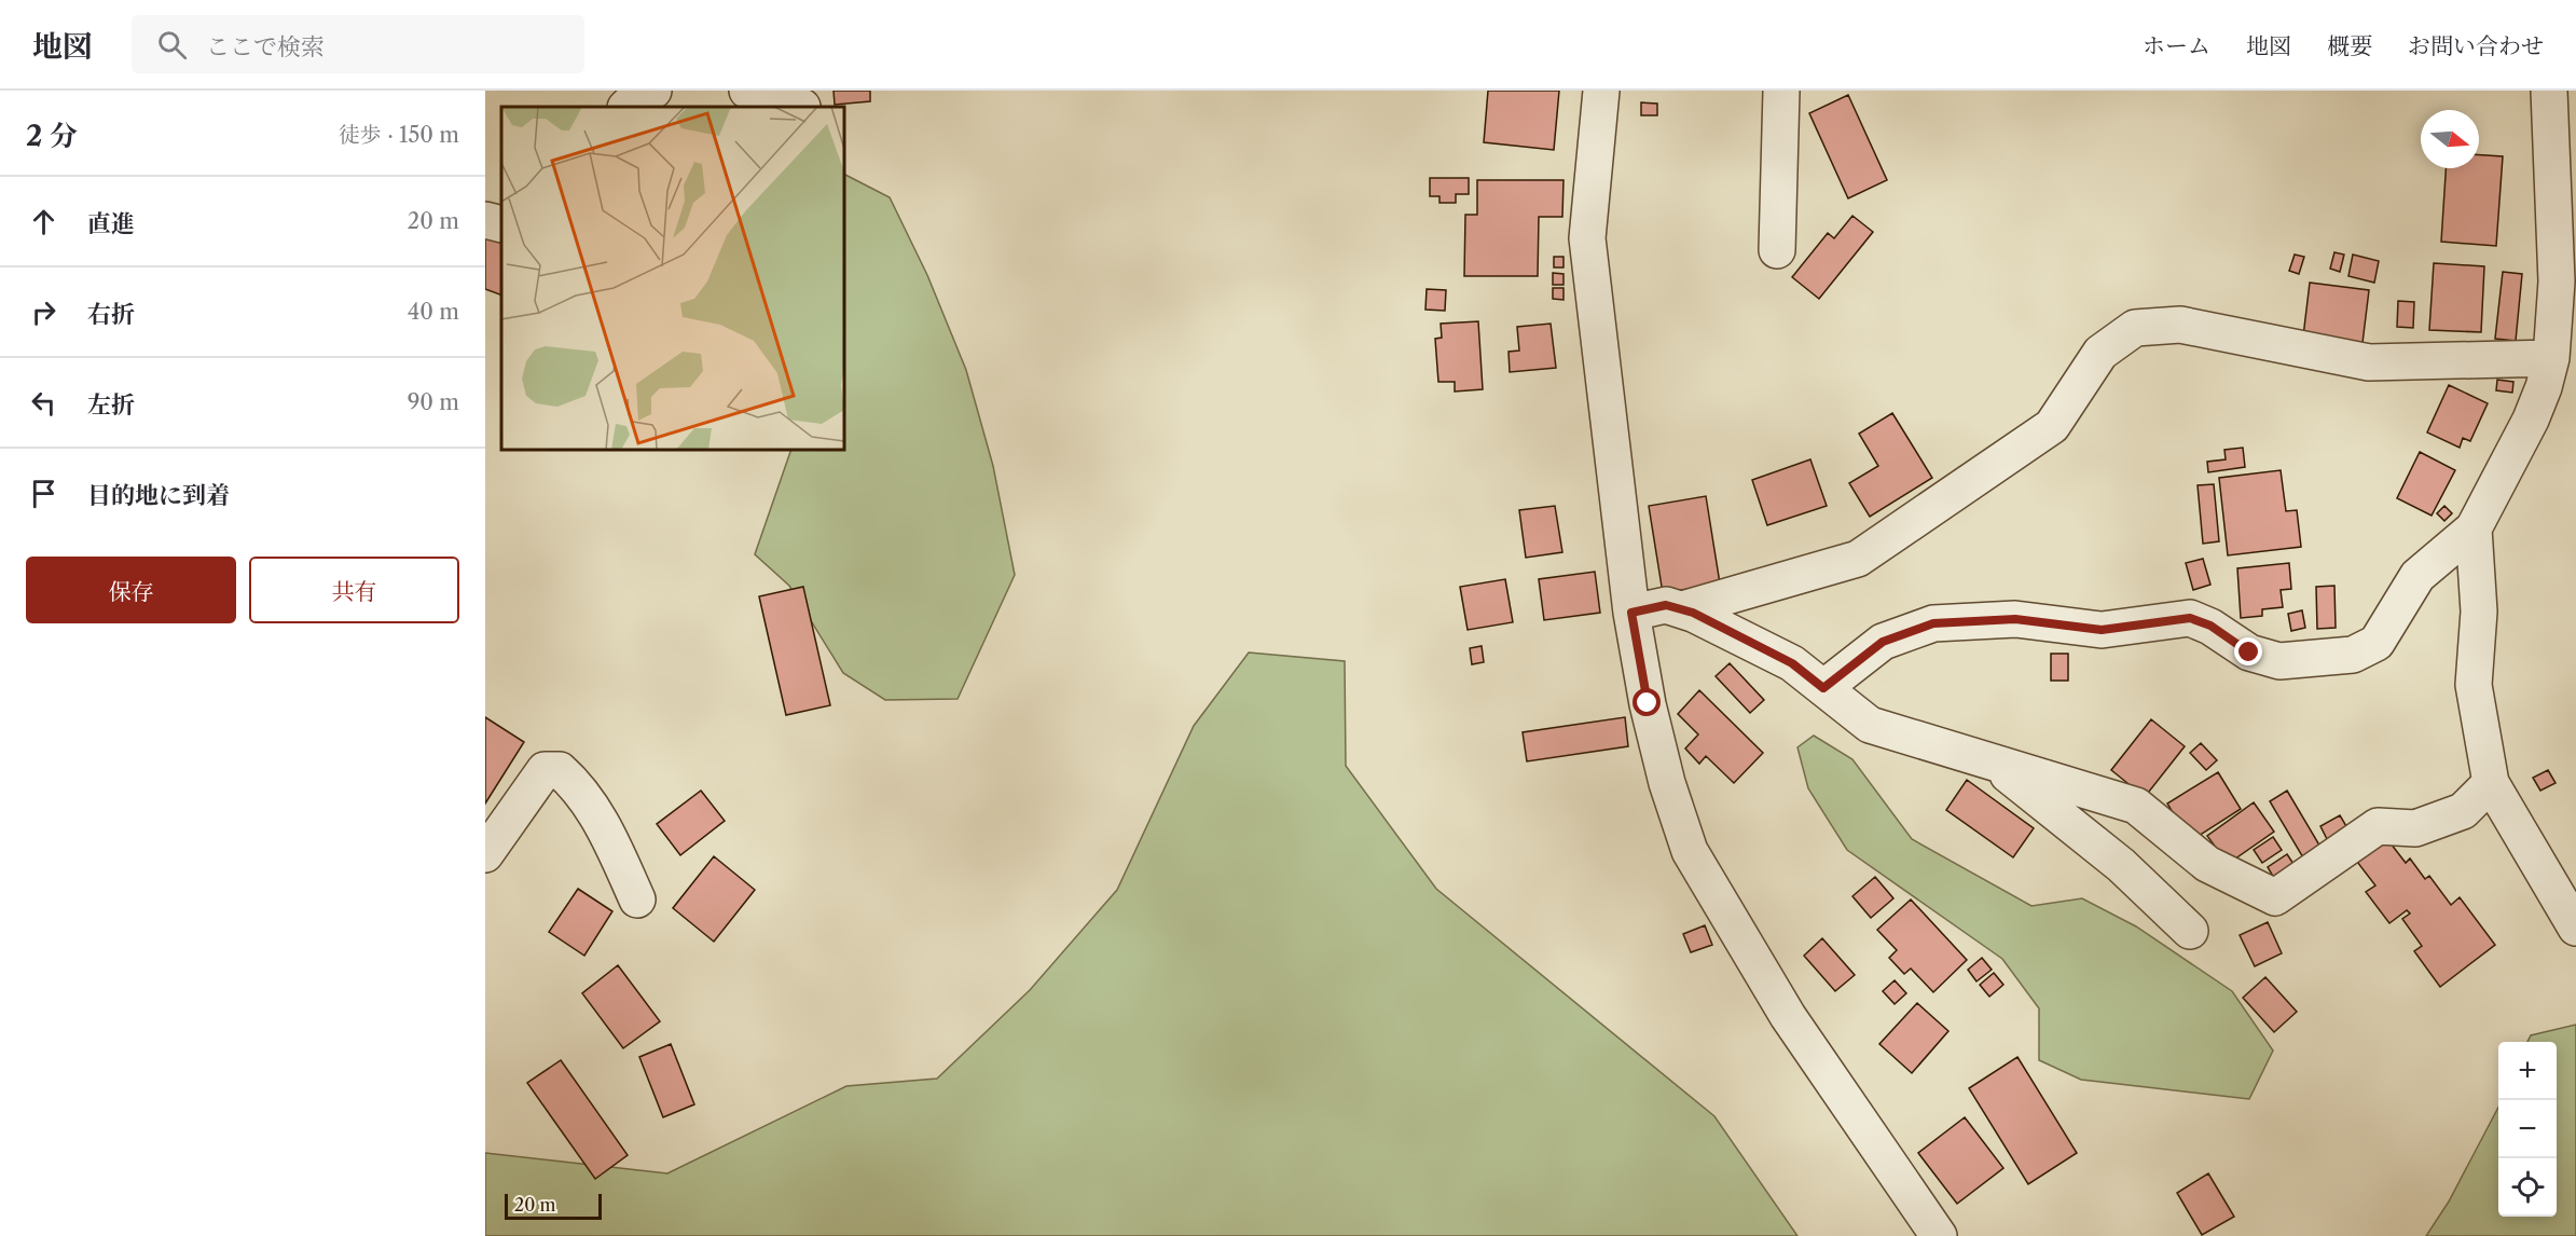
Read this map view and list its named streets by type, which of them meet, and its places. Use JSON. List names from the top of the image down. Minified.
{"scale_bar":"20 m","north":"right","page":{"header":"地図","search":"ここで検索","nav":["ホーム","地図","概要","お問い合わせ"],"heading":["2 分","徒歩 · 150 m"],"list":[["直進","20 m"],["右折","40 m"],["左折","90 m"],"目的地に到着"],"buttons":["保存","共有"],"map_buttons":["+","−"],"scale":"20 m"}}
